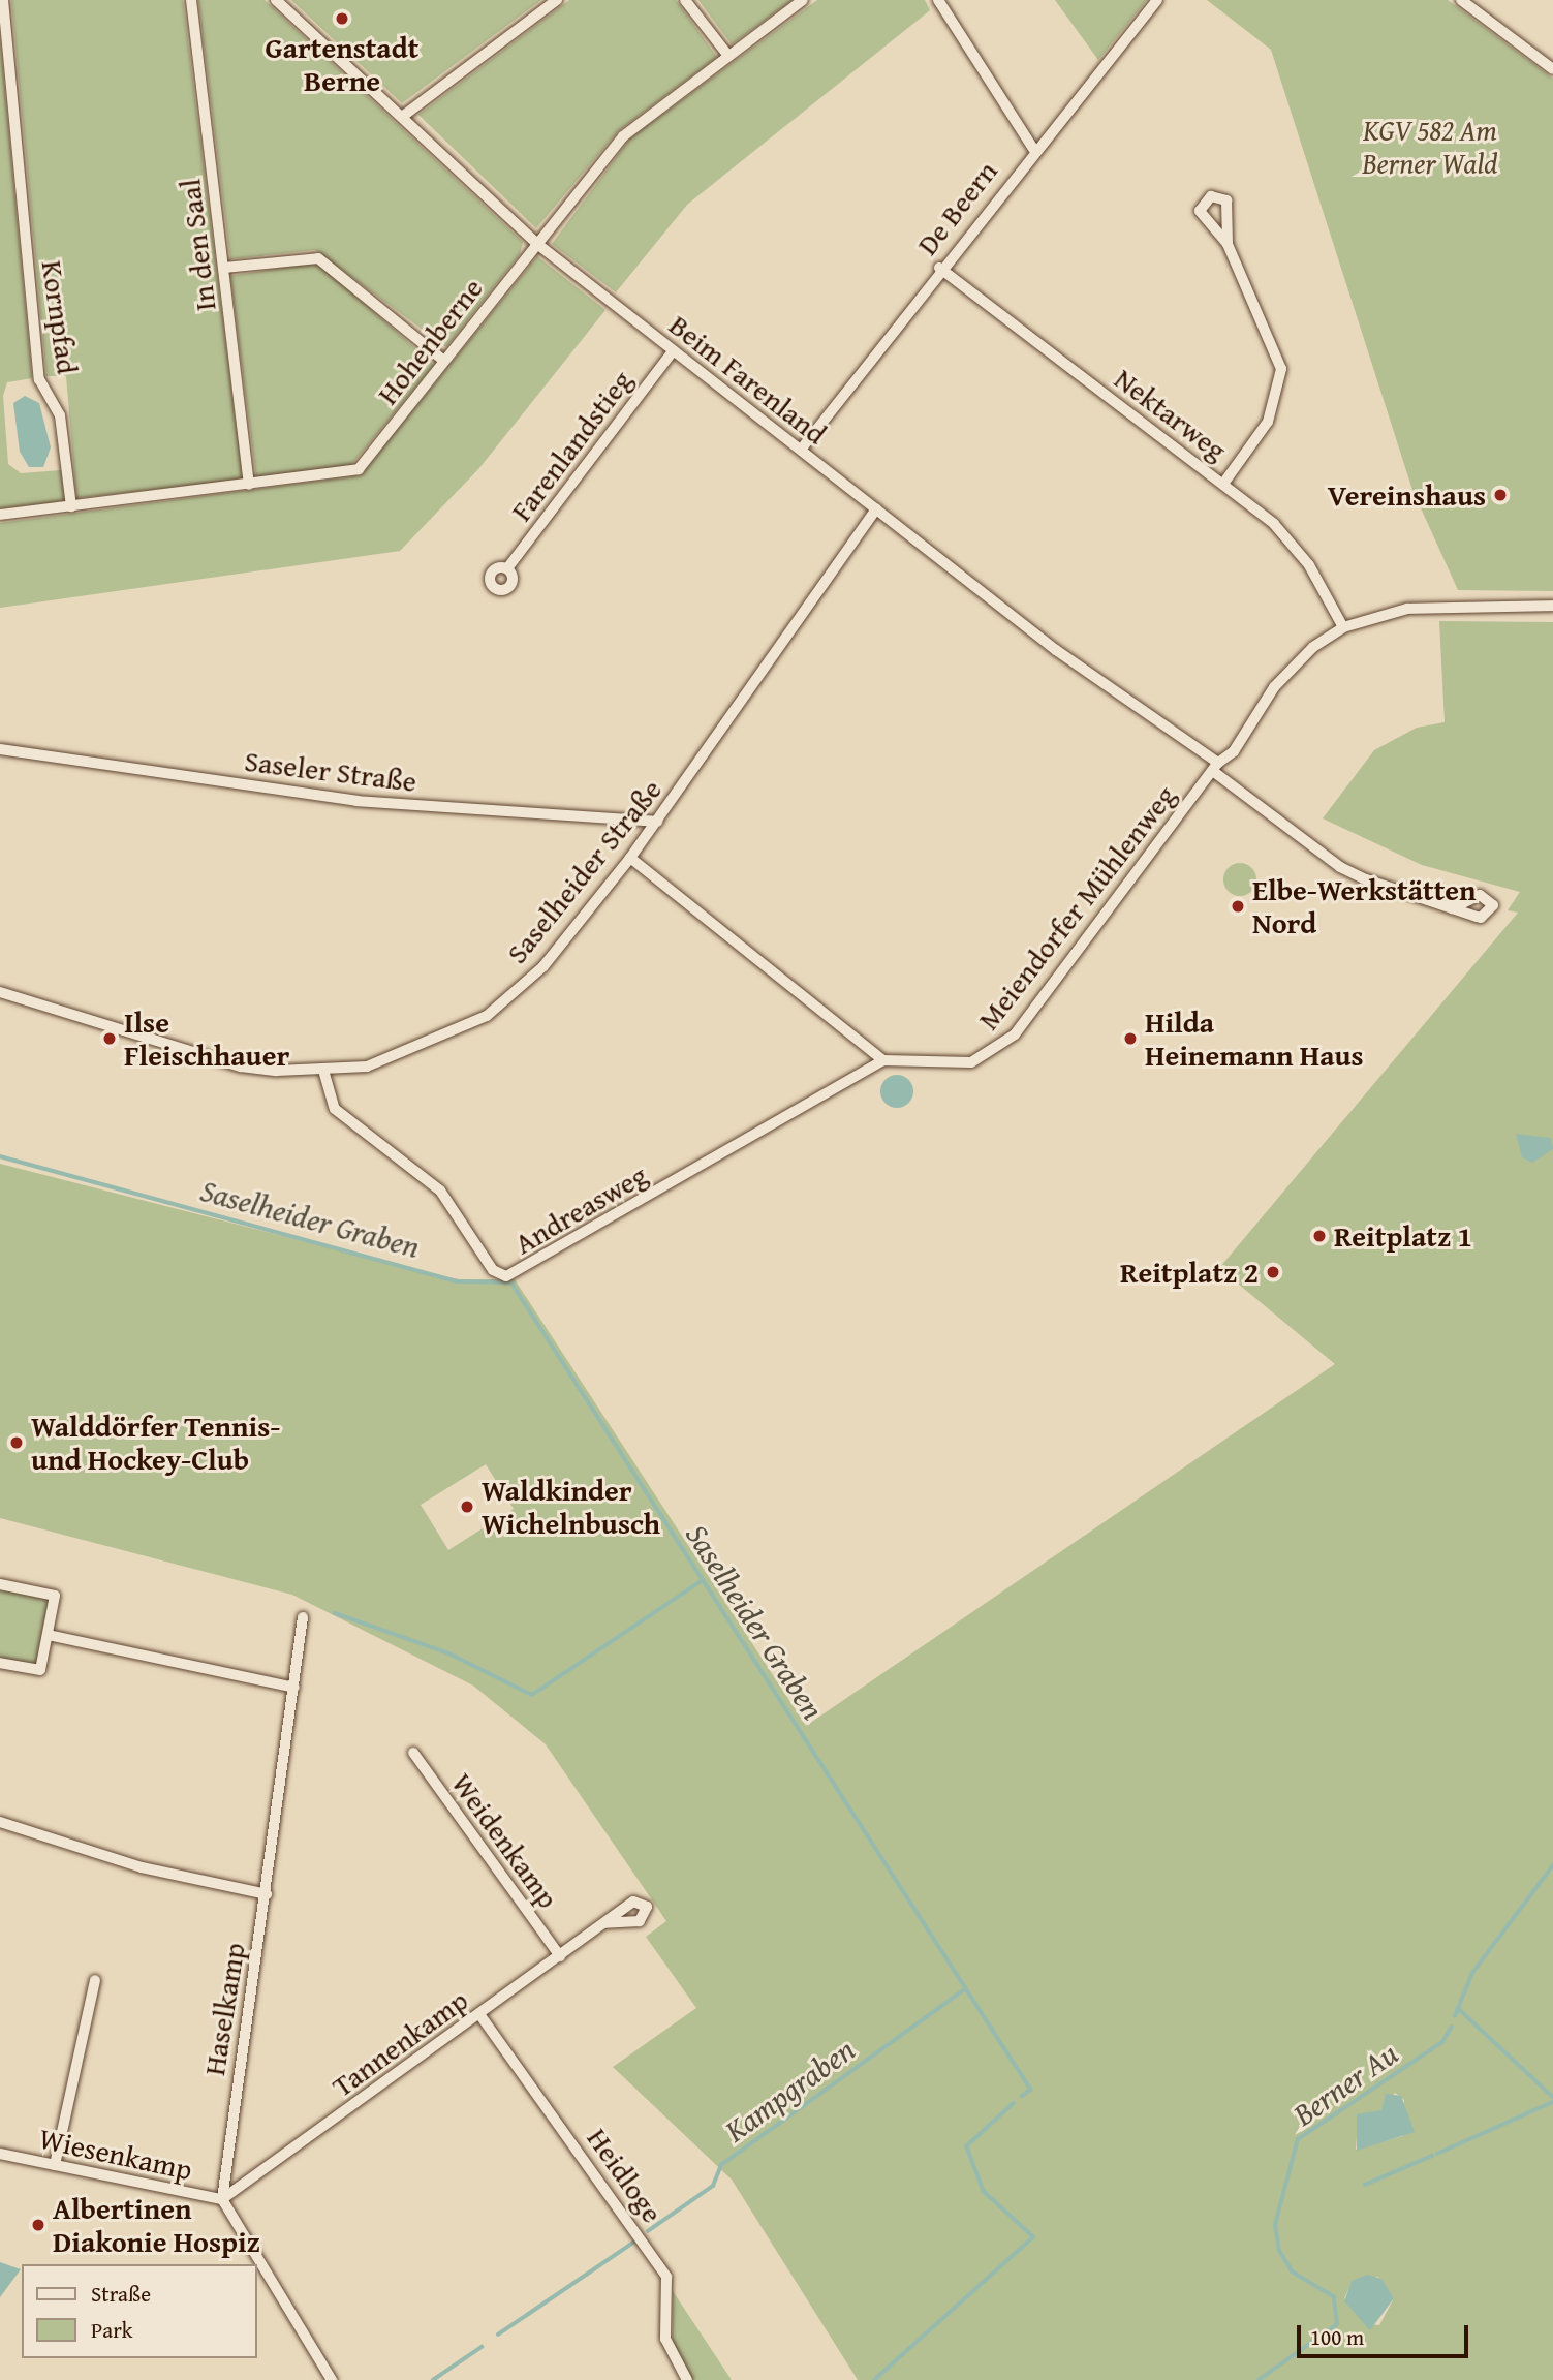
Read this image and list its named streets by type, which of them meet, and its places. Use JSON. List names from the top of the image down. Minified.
{"streets":{"street":["De Beern","In den Saal","Kornpfad","Hohenberne","Beim Farenland","Nektarweg","Farenlandstieg","Saseler Straße","Saselheider Straße","Meiendorfer Mühlenweg","Andreasweg","Weidenkamp","Haselkamp","Tannenkamp","Wiesenkamp","Heidloge"]},"crossings":[["De Beern","Beim Farenland"],["De Beern","Nektarweg"],["In den Saal","Hohenberne"],["Kornpfad","Hohenberne"],["Hohenberne","Beim Farenland"],["Beim Farenland","Farenlandstieg"],["Beim Farenland","Saselheider Straße"],["Beim Farenland","Meiendorfer Mühlenweg"],["Nektarweg","Meiendorfer Mühlenweg"],["Saseler Straße","Saselheider Straße"],["Saselheider Straße","Andreasweg"],["Meiendorfer Mühlenweg","Andreasweg"],["Weidenkamp","Tannenkamp"],["Haselkamp","Tannenkamp"],["Haselkamp","Wiesenkamp"],["Tannenkamp","Wiesenkamp"],["Tannenkamp","Heidloge"]],"water":["Saselheider Graben","Berner Au","Kampgraben"],"parks":["KGV 582 Am Berner Wald"],"places":["Gartenstadt Berne","Vereinshaus","Elbe-Werkstätten Nord","Ilse Fleischhauer","Hilda Heinemann Haus","Reitplatz 1","Reitplatz 2","Walddörfer Tennis- und Hockey-Club","Waldkinder Wichelnbusch","Albertinen Diakonie Hospiz"],"legend":["Straße","Park"],"scale_bar":"100 m"}
